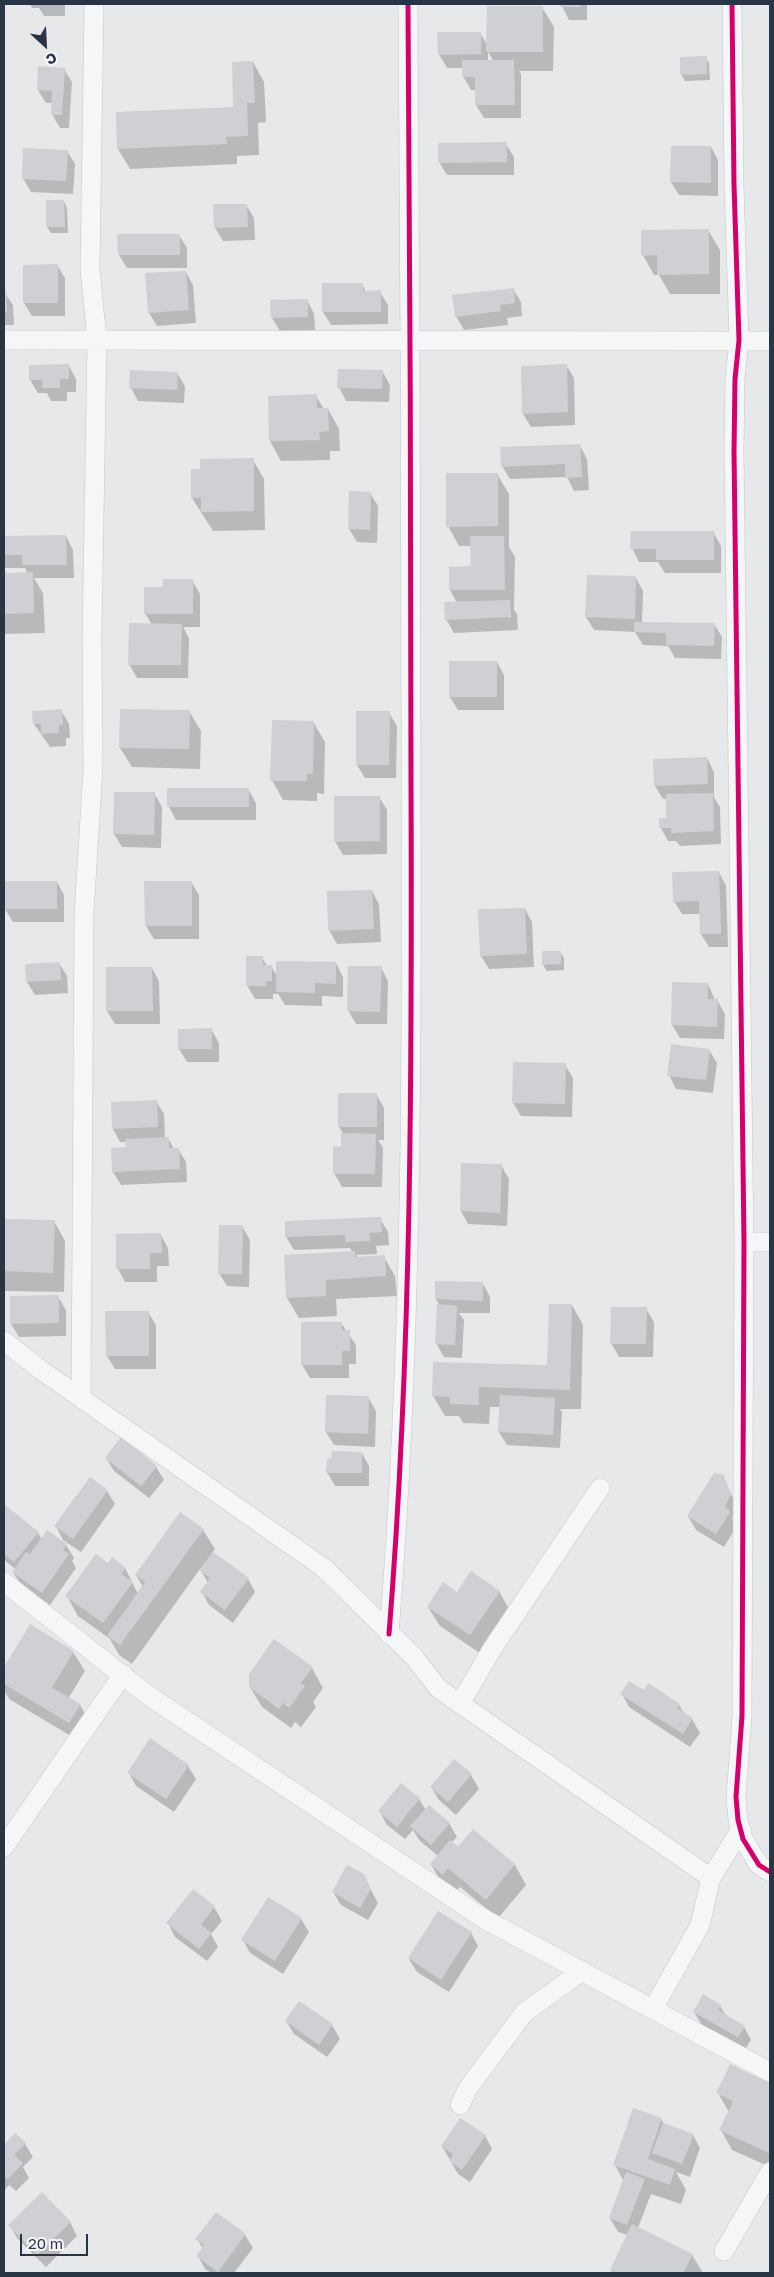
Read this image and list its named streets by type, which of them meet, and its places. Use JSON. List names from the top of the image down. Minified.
{"scale_bar":"20 m","north":"bottom right"}
